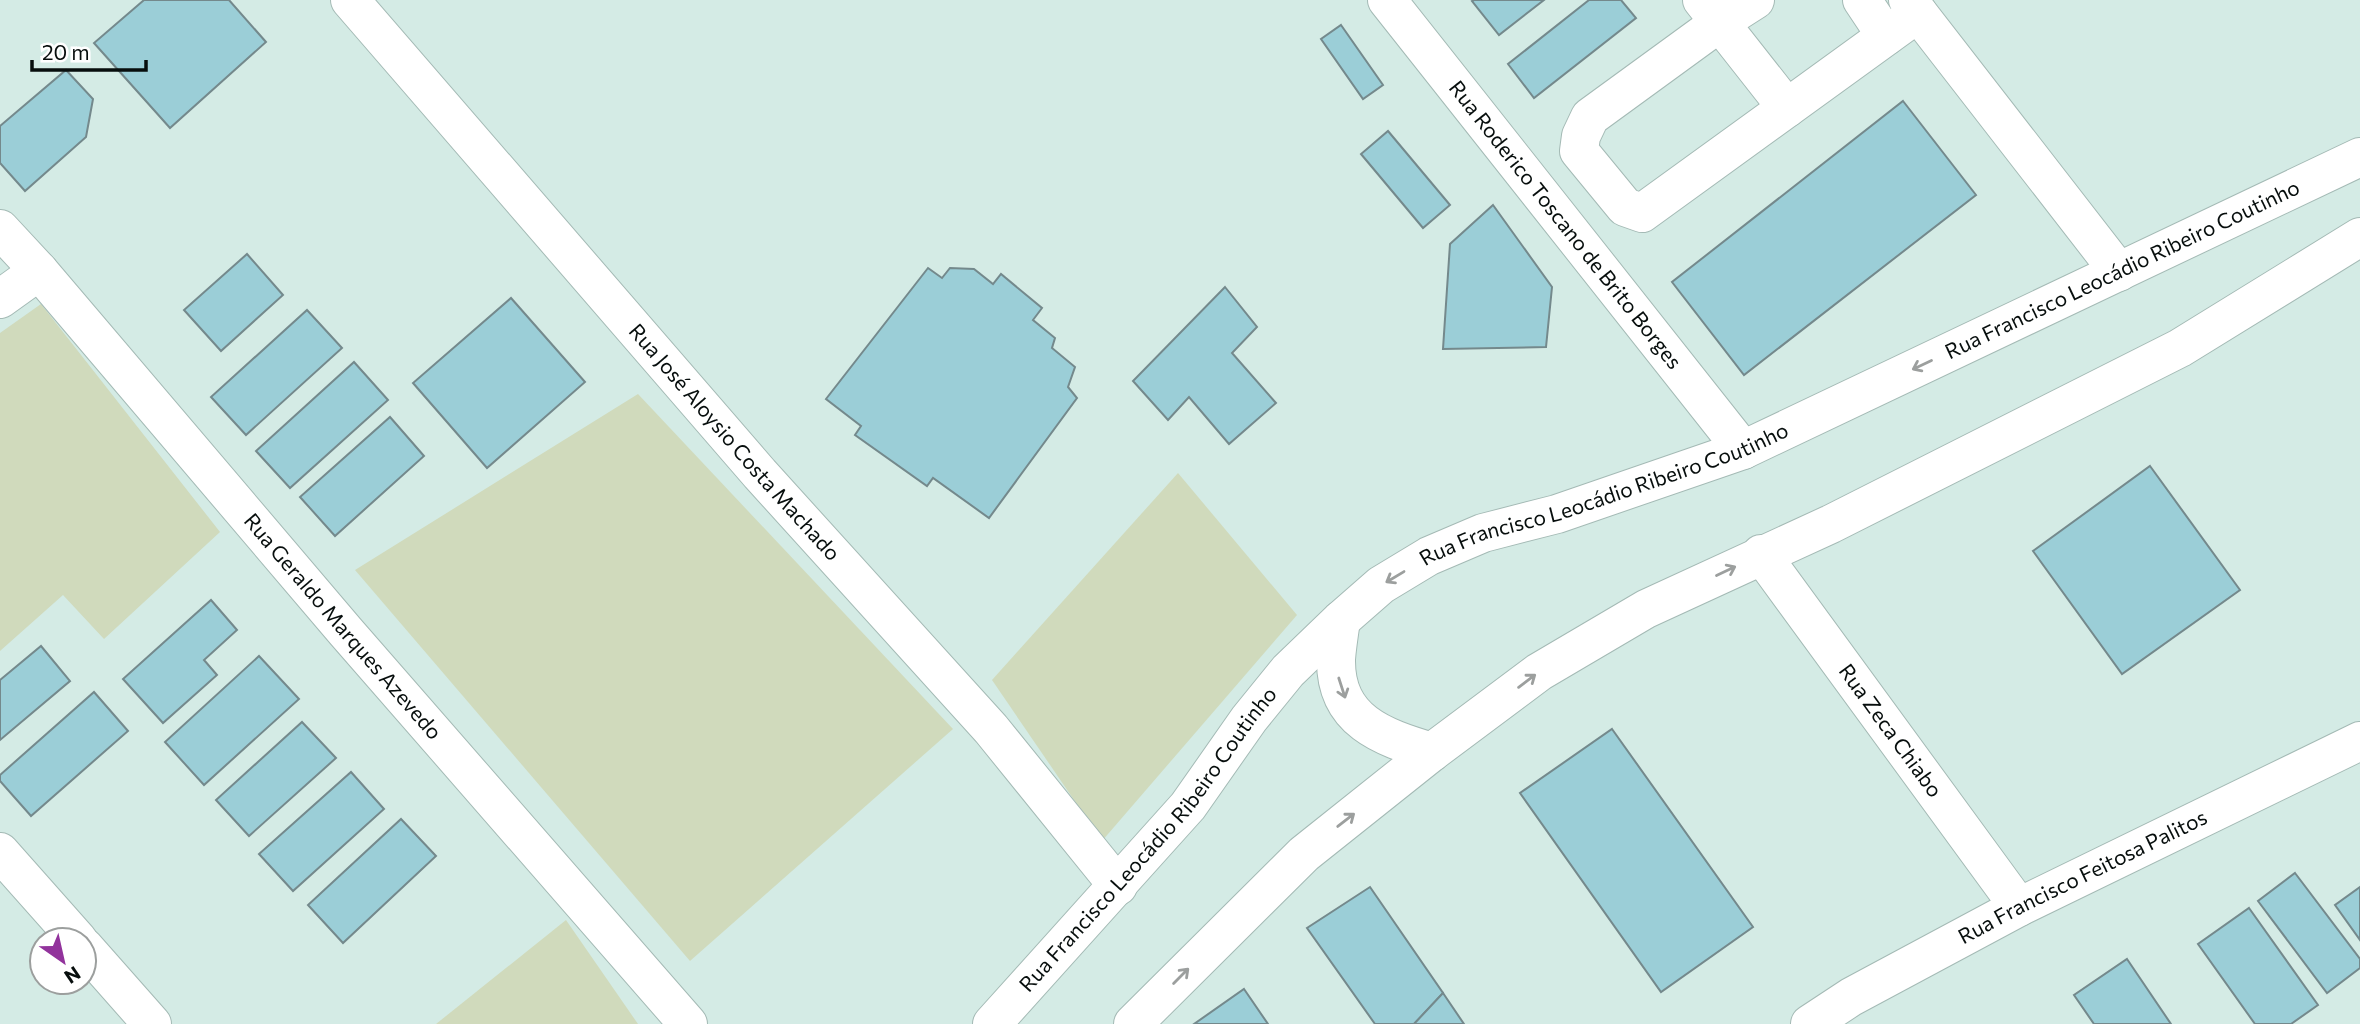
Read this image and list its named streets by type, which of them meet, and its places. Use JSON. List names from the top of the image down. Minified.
{"streets":{"street":["Rua Roderico Toscano de Brito Borges","Rua Francisco Leocádio Ribeiro Coutinho","Rua José Aloysio Costa Machado","Rua Geraldo Marques Azevedo","Rua Zeca Chiabo","Rua Francisco Feitosa Palitos"]},"crossings":[["Rua Roderico Toscano de Brito Borges","Rua Francisco Leocádio Ribeiro Coutinho"],["Rua Francisco Leocádio Ribeiro Coutinho","Rua José Aloysio Costa Machado"],["Rua Zeca Chiabo","Rua Francisco Feitosa Palitos"]],"scale_bar":"20 m","north":"bottom right"}
